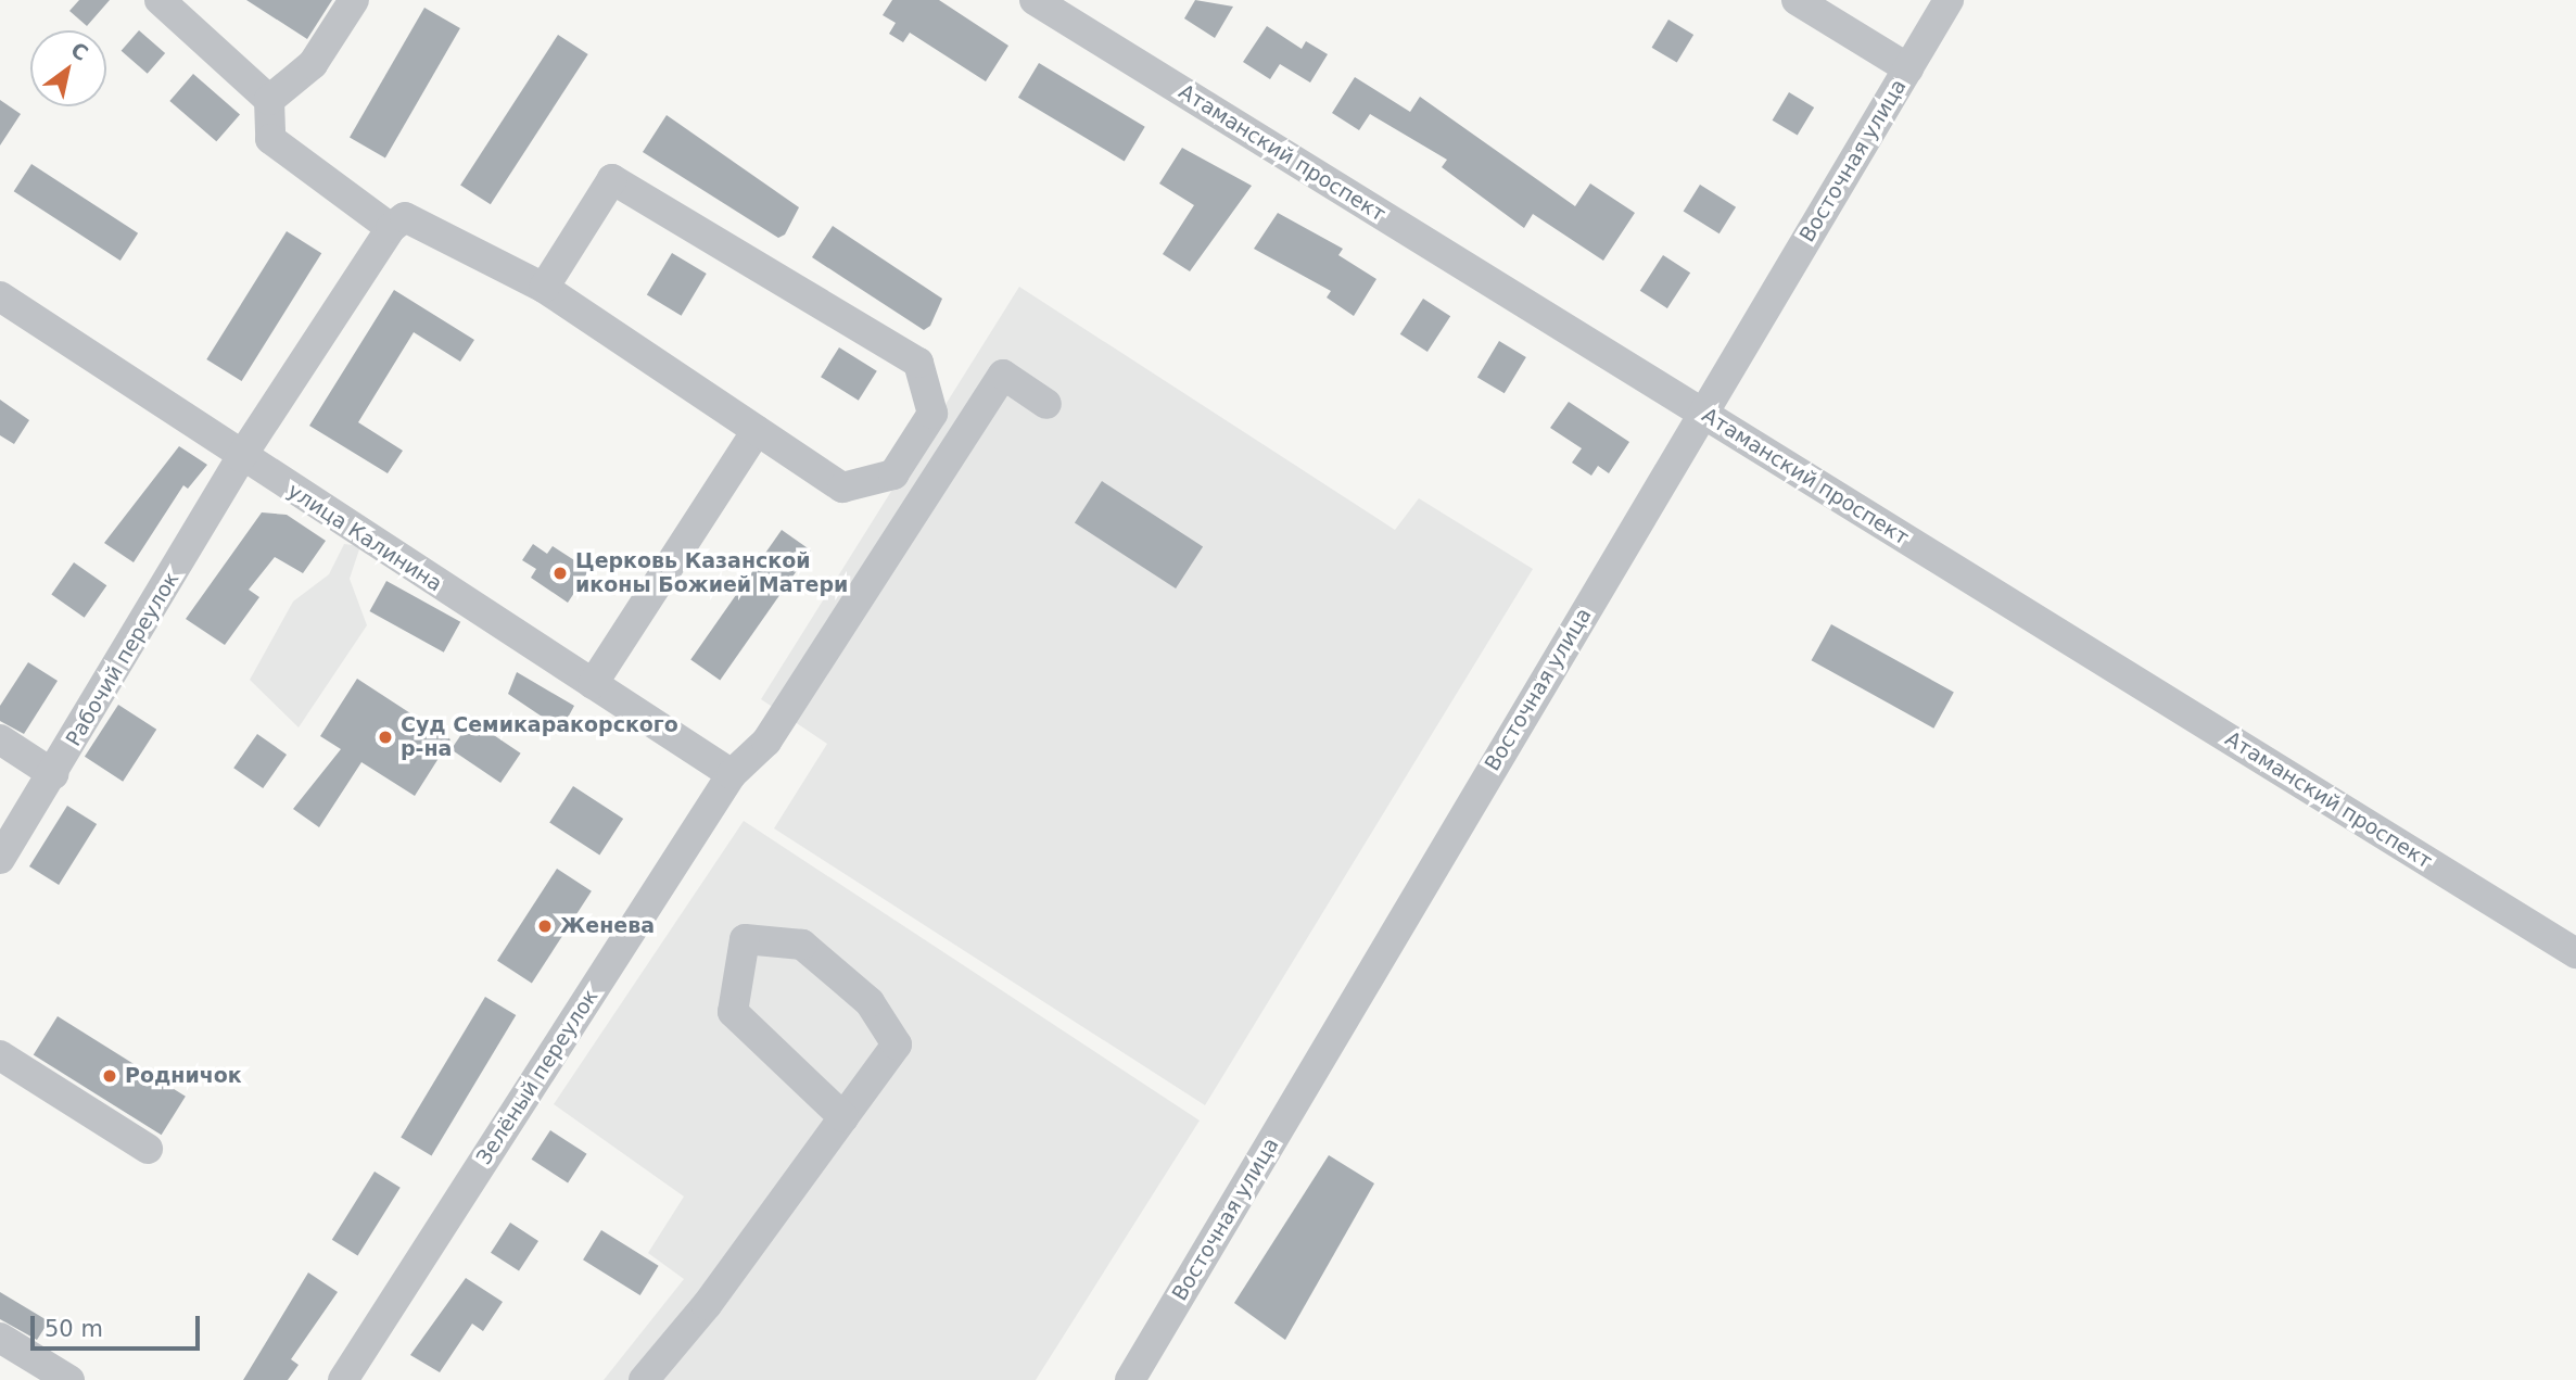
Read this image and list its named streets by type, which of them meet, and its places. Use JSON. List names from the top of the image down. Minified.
{"streets":{"street":["Атаманский проспект","Восточная улица","улица Калинина","Рабочий переулок","Зелёный переулок"]},"crossings":[["Атаманский проспект","Восточная улица"],["улица Калинина","Рабочий переулок"],["улица Калинина","Зелёный переулок"]],"places":["Церковь Казанской иконы Божией Матери","Суд Семикаракорского р-на","Женева","Родничок"],"scale_bar":"50 m","north":"top right"}
